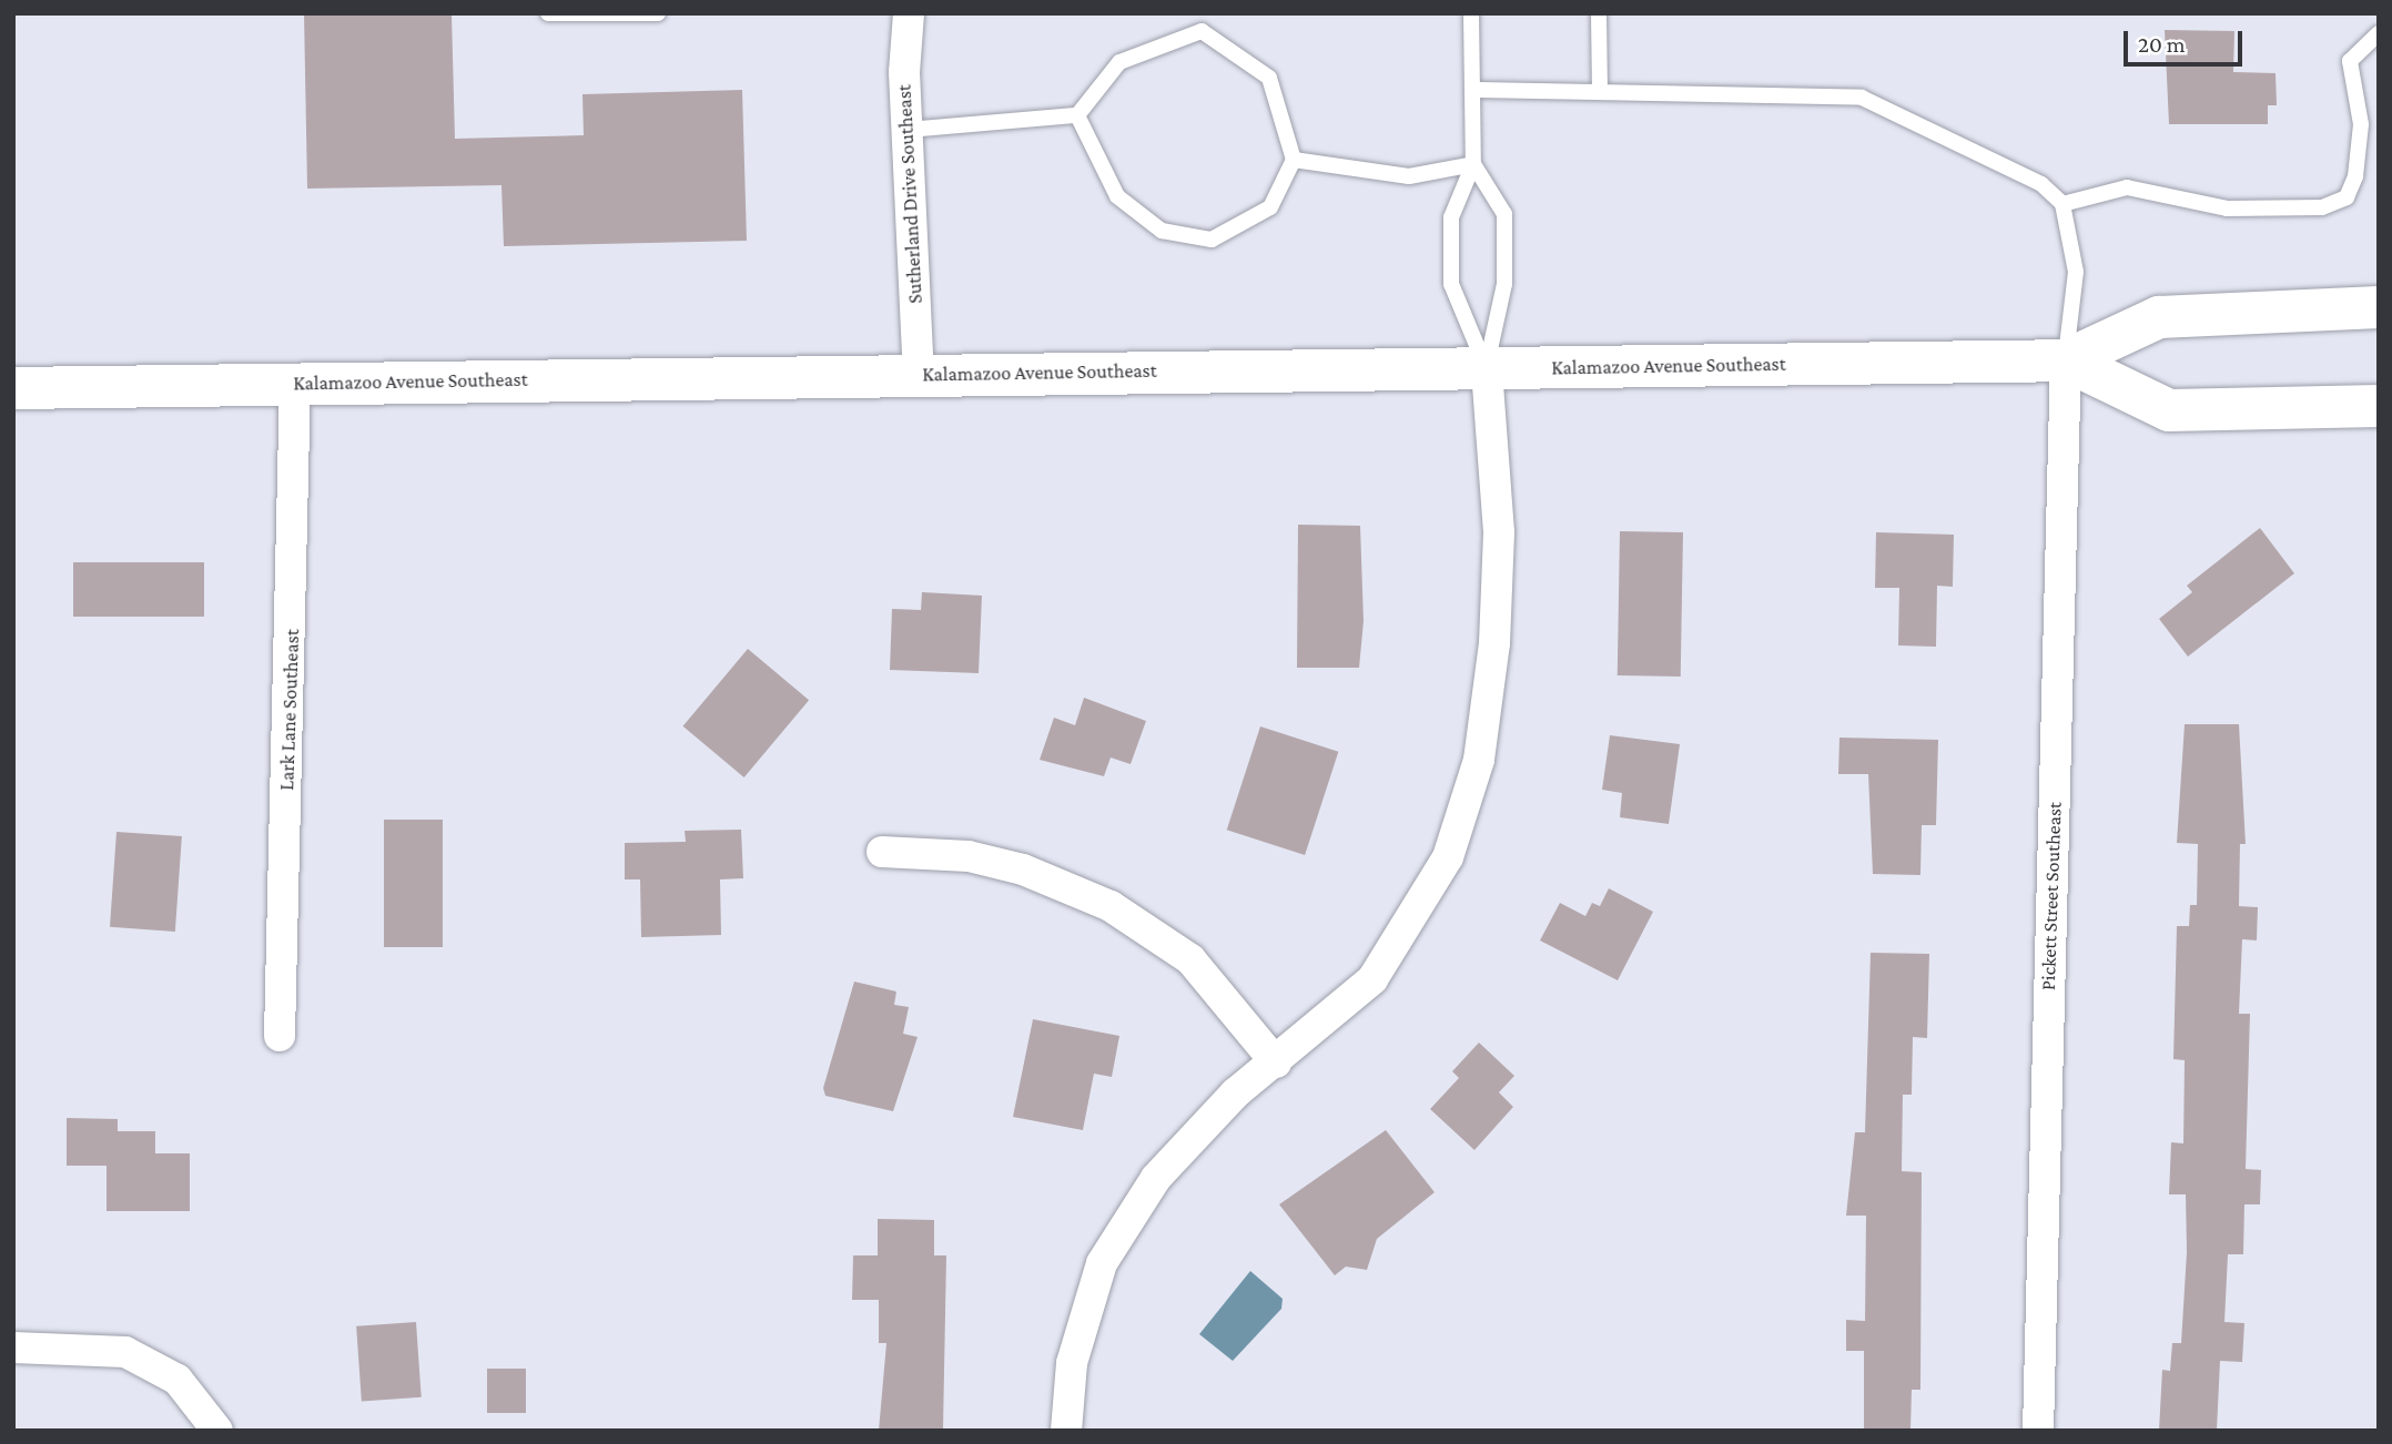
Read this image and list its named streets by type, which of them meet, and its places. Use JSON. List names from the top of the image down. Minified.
{"streets":{"main road":["Kalamazoo Avenue Southeast"],"street":["Sutherland Drive Southeast","Lark Lane Southeast","Pickett Street Southeast"]},"crossings":[["Sutherland Drive Southeast","Kalamazoo Avenue Southeast"],["Kalamazoo Avenue Southeast","Lark Lane Southeast"],["Kalamazoo Avenue Southeast","Pickett Street Southeast"]],"scale_bar":"20 m"}
